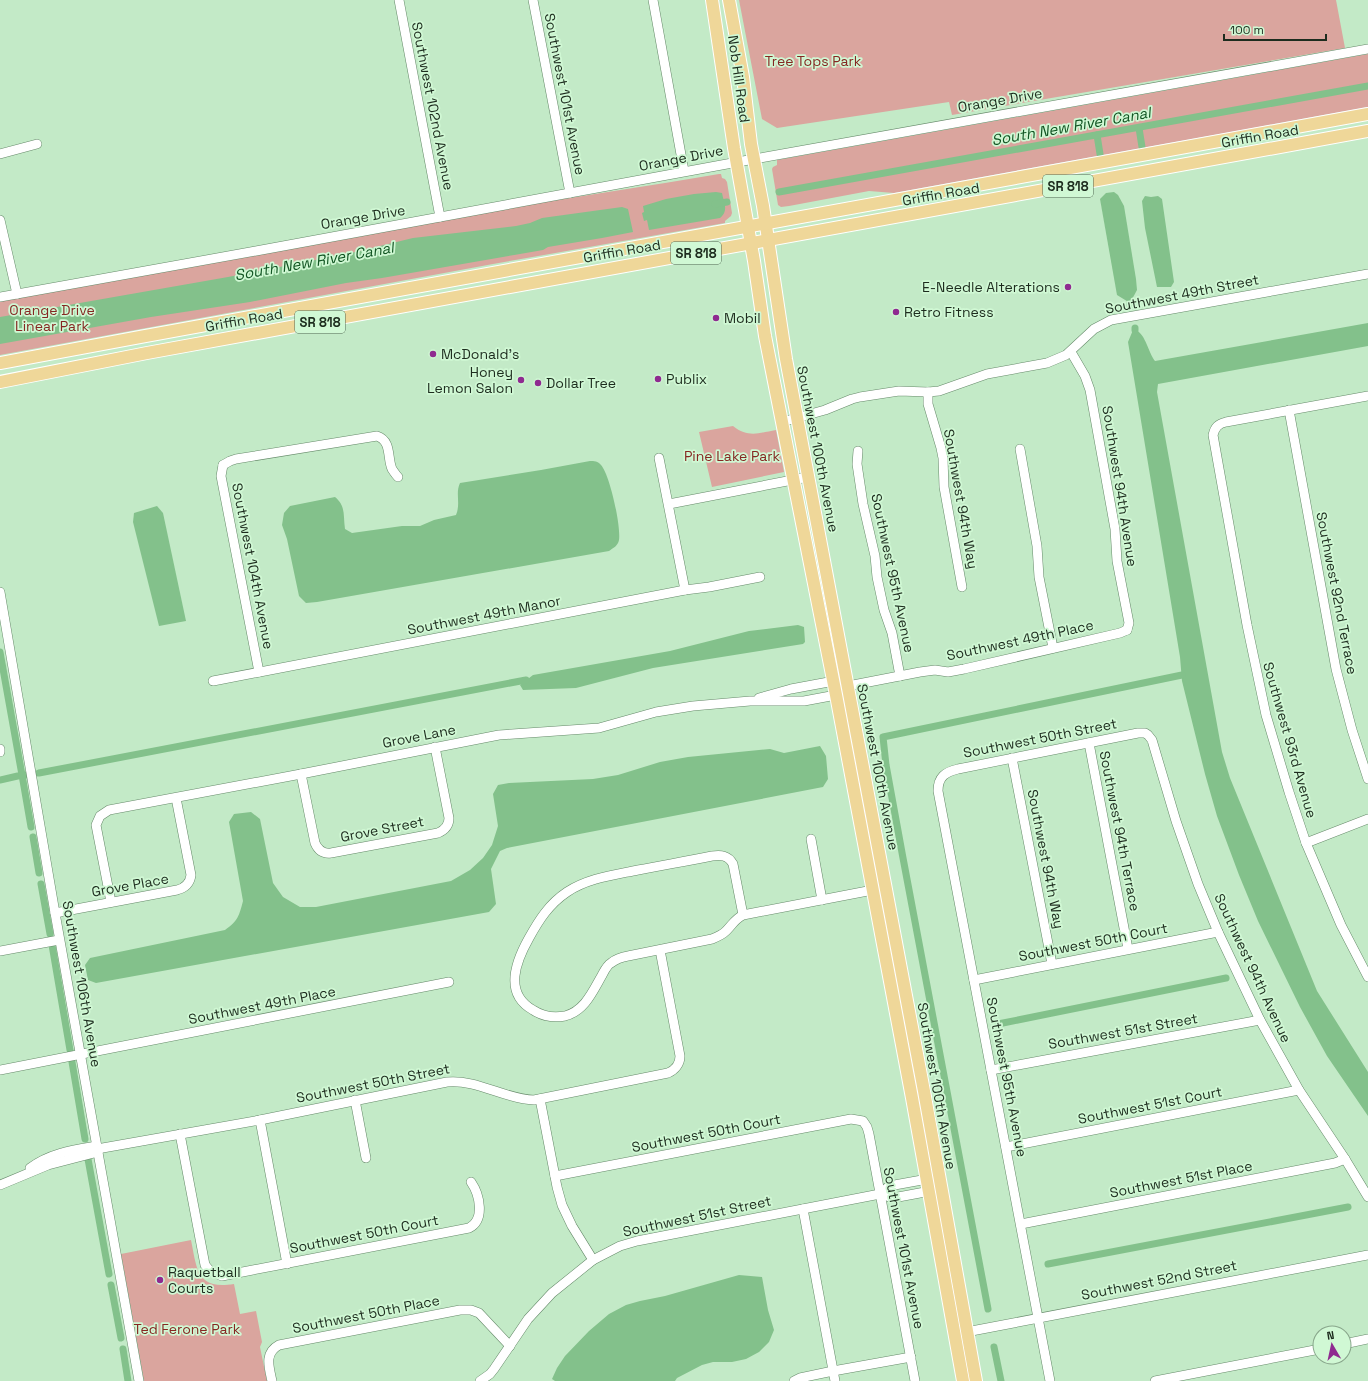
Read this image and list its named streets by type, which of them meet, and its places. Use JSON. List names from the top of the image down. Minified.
{"streets":{"main road":["Nob Hill Road","Griffin Road","SR 818","Southwest 100th Avenue"],"street":["Southwest 101st Avenue","Orange Drive","Southwest 102nd Avenue","Southwest 49th Street","Southwest 94th Avenue","Southwest 94th Way","Southwest 104th Avenue","Southwest 95th Avenue","Southwest 92nd Terrace","Southwest 49th Manor","Southwest 49th Place","Grove Lane","Southwest 50th Street","Southwest 93rd Avenue","Grove Street","Southwest 94th Terrace","Grove Place","Southwest 50th Court","Southwest 106th Avenue","Southwest 51st Street","Southwest 51st Court","Southwest 51st Place","Southwest 52nd Street","Southwest 50th Place"]},"crossings":[["Nob Hill Road","Orange Drive"],["Nob Hill Road","Southwest 100th Avenue"],["Southwest 101st Avenue","Orange Drive"],["Southwest 101st Avenue","Southwest 50th Court"],["Southwest 101st Avenue","Southwest 51st Street"],["Orange Drive","Southwest 102nd Avenue"],["Orange Drive","Southwest 100th Avenue"],["Griffin Road","Southwest 100th Avenue"],["Southwest 49th Street","Southwest 100th Avenue"],["Southwest 49th Street","Southwest 94th Avenue"],["Southwest 49th Street","Southwest 94th Way"],["Southwest 100th Avenue","Southwest 49th Place"],["Southwest 100th Avenue","Grove Lane"],["Southwest 100th Avenue","Southwest 51st Street"],["Southwest 100th Avenue","Southwest 52nd Street"],["Southwest 94th Avenue","Southwest 49th Place"],["Southwest 94th Avenue","Southwest 50th Street"],["Southwest 94th Avenue","Southwest 50th Court"],["Southwest 94th Avenue","Southwest 51st Street"],["Southwest 94th Avenue","Southwest 51st Court"],["Southwest 94th Avenue","Southwest 51st Place"],["Southwest 94th Way","Southwest 50th Street"],["Southwest 94th Way","Southwest 50th Court"],["Southwest 104th Avenue","Southwest 49th Manor"],["Southwest 95th Avenue","Southwest 49th Place"],["Southwest 95th Avenue","Southwest 50th Street"],["Southwest 95th Avenue","Southwest 50th Court"],["Southwest 95th Avenue","Southwest 51st Street"],["Southwest 95th Avenue","Southwest 51st Court"],["Southwest 95th Avenue","Southwest 51st Place"],["Southwest 95th Avenue","Southwest 52nd Street"],["Southwest 92nd Terrace","Southwest 93rd Avenue"],["Southwest 49th Place","Grove Lane"],["Southwest 49th Place","Southwest 106th Avenue"],["Grove Lane","Grove Street"],["Grove Lane","Grove Place"],["Southwest 50th Street","Southwest 94th Terrace"],["Southwest 50th Street","Southwest 50th Court"],["Southwest 50th Street","Southwest 106th Avenue"],["Southwest 94th Terrace","Southwest 50th Court"],["Grove Place","Southwest 106th Avenue"],["Southwest 51st Street","Southwest 50th Place"]],"water":["South New River Canal"],"parks":["Tree Tops Park","Orange Drive Linear Park","Pine Lake Park","Ted Ferone Park"],"places":["E-Needle Alterations","Retro Fitness","Mobil","McDonald's","Publix","Honey Lemon Salon","Dollar Tree","Raquetball Courts"],"scale_bar":"100 m","north":"top"}
